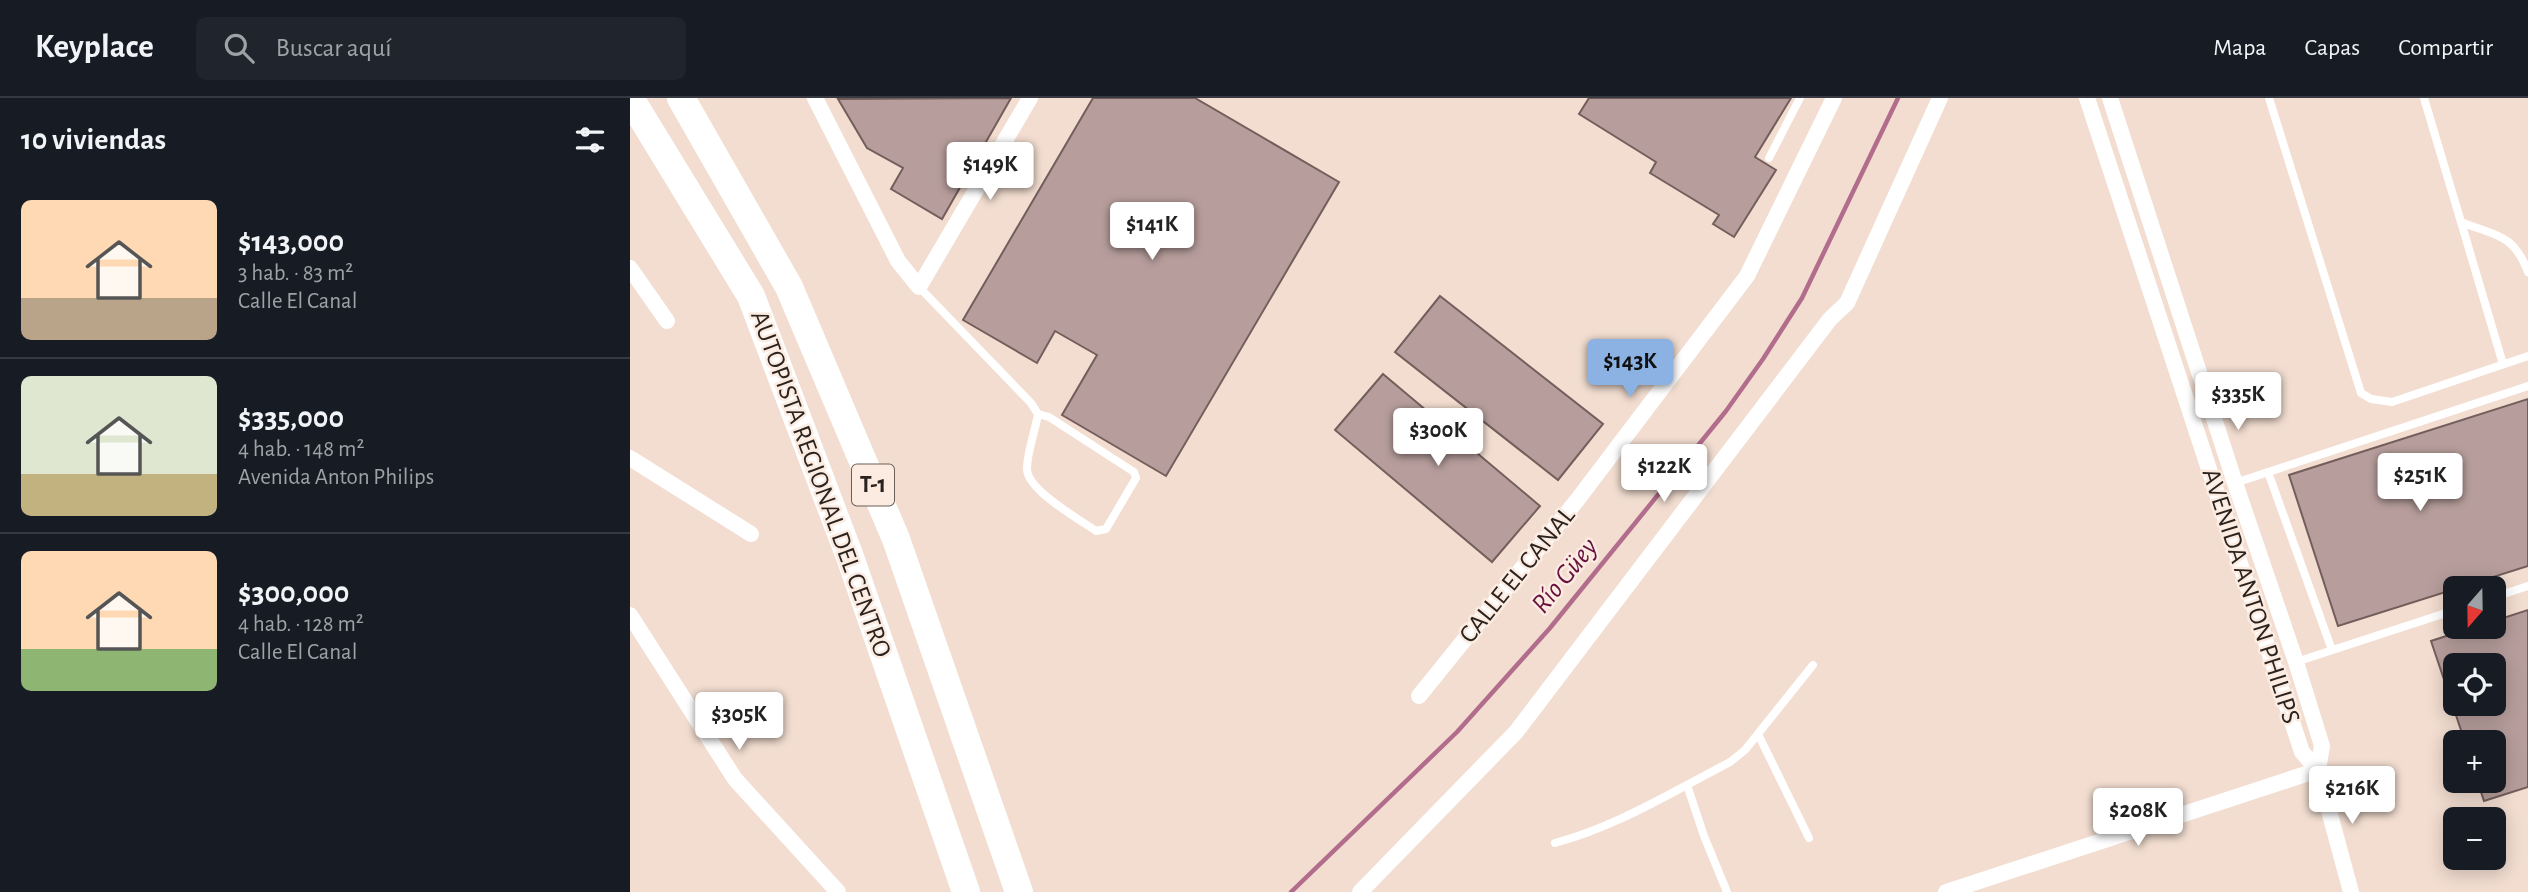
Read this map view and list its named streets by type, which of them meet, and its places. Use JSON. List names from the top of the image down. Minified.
{"streets":{"highway":["AUTOPISTA REGIONAL DEL CENTRO","T-1"],"street":["CALLE EL CANAL","AVENIDA ANTON PHILIPS"]},"water":["Río Güey"],"north":"bottom","page":{"header":"Keyplace","search":"Buscar aquí","nav":["Mapa","Capas","Compartir"],"heading":"10 viviendas","price":["$149K","$141K","$143K","$335K","$300K","$122K","$251K","$305K","$216K","$208K"],"list":[{"name":"$143,000","note":"3 hab. · 83 m² · Calle El Canal"},{"name":"$335,000","note":"4 hab. · 148 m² · Avenida Anton Philips"},{"name":"$300,000","note":"4 hab. · 128 m² · Calle El Canal"}],"map_buttons":["+","−"]}}
